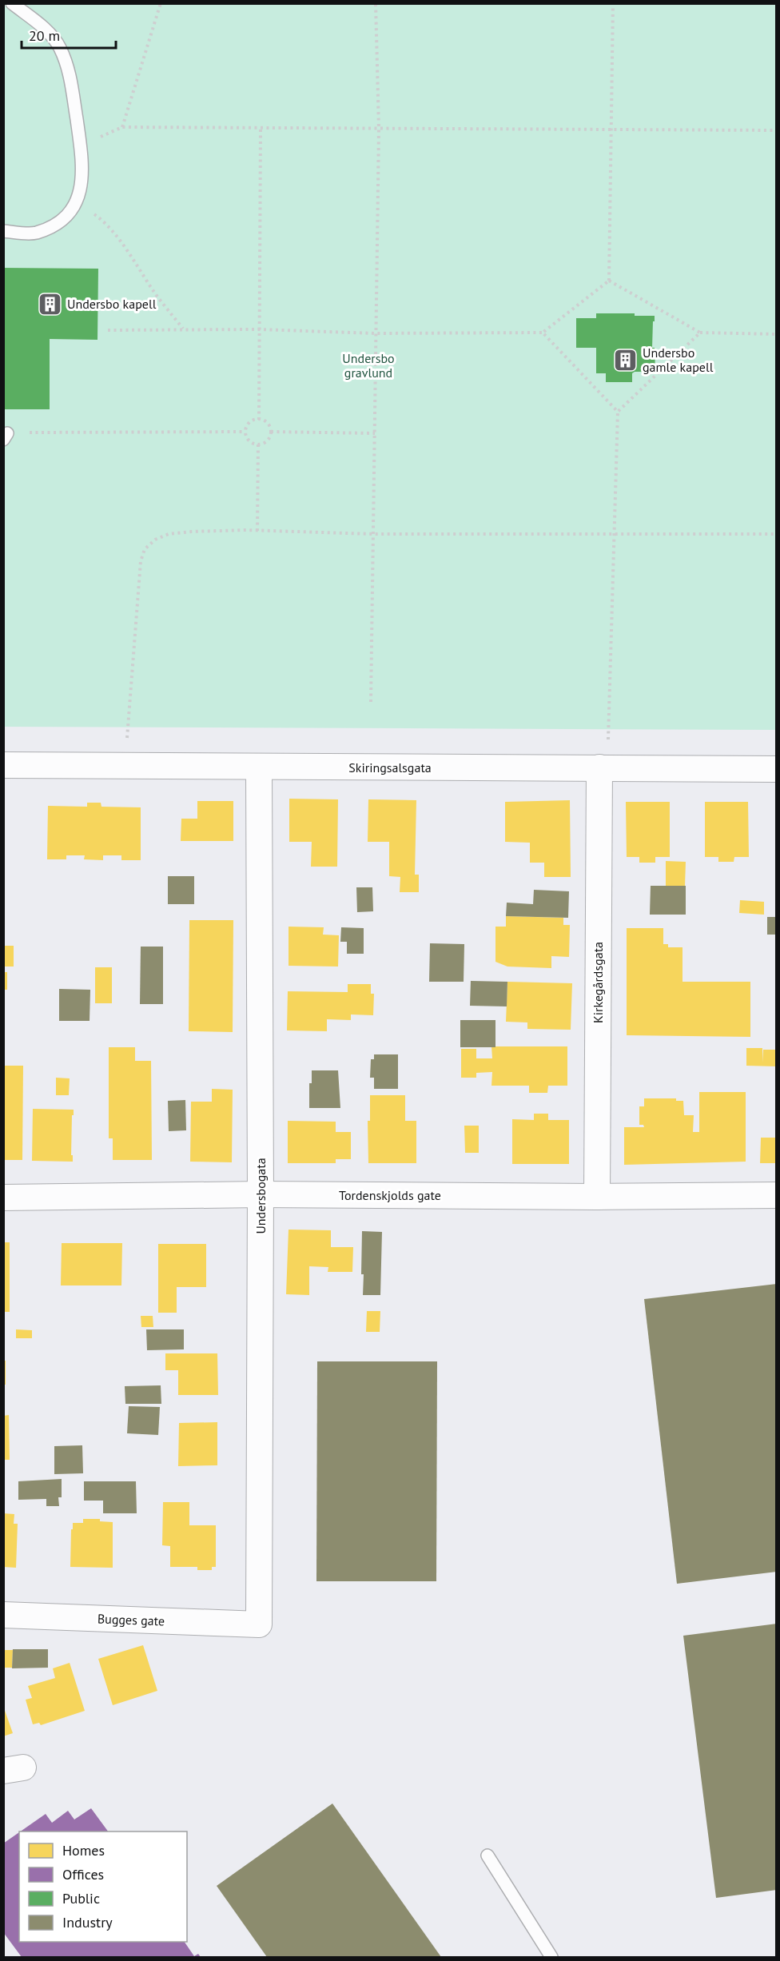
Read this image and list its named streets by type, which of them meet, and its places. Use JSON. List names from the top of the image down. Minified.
{"streets":{"street":["Skiringsalsgata","Kirkegårdsgata","Tordenskjolds gate","Undersbogata","Bugges gate"]},"crossings":[["Skiringsalsgata","Kirkegårdsgata"],["Skiringsalsgata","Undersbogata"],["Kirkegårdsgata","Tordenskjolds gate"],["Tordenskjolds gate","Undersbogata"],["Undersbogata","Bugges gate"]],"parks":["Undersbo gravlund"],"places":{"building":["Undersbo kapell","Undersbo gamle kapell"]},"legend":["Homes","Offices","Public","Industry"],"scale_bar":"20 m"}
